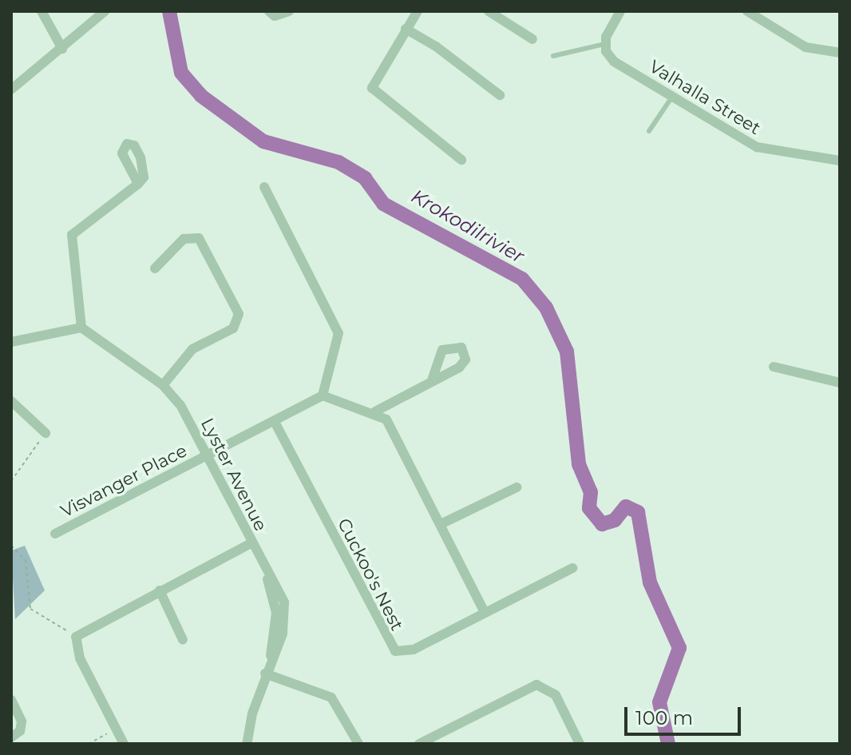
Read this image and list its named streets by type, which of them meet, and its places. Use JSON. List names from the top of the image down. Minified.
{"streets":{"street":["Valhalla Street","Lyster Avenue","Visvanger Place","Cuckoo's Nest"]},"crossings":[["Lyster Avenue","Visvanger Place"]],"water":["Krokodilrivier"],"scale_bar":"100 m"}
